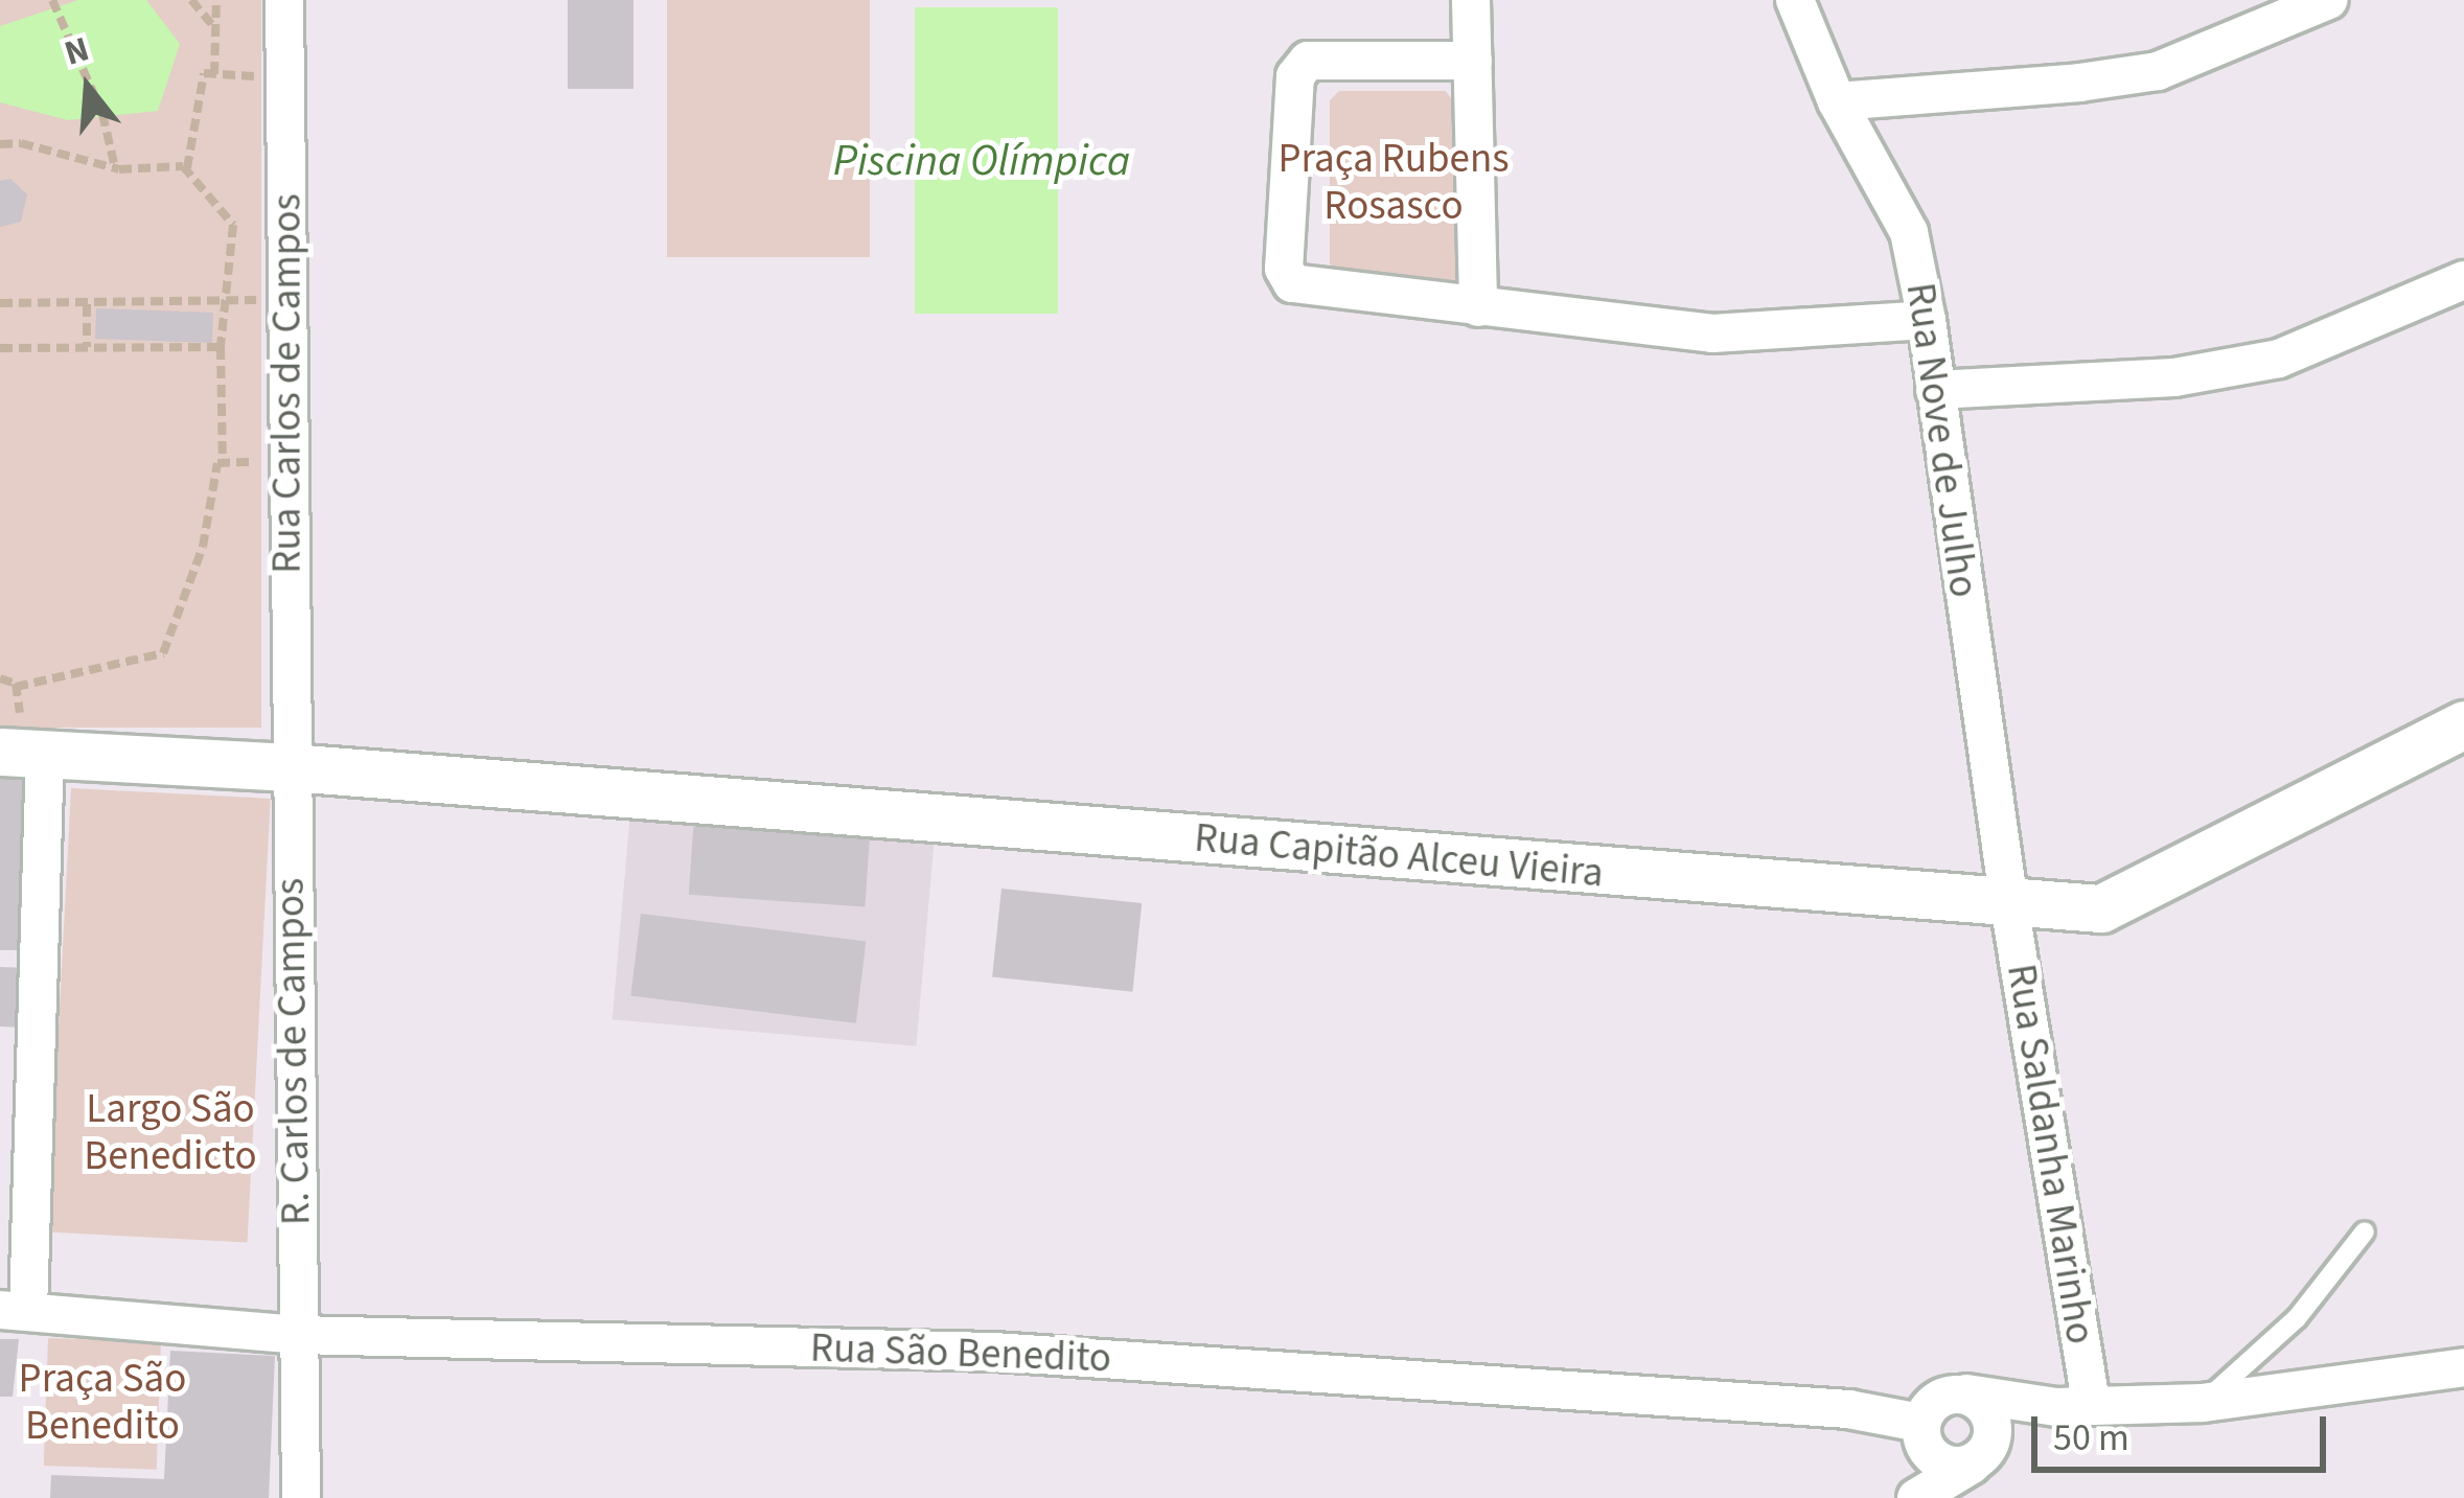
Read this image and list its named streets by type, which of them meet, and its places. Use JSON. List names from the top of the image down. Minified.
{"streets":{"street":["Rua Carlos de Campos","Rua Nove de Julho","Rua Capitão Alceu Vieira","R. Carlos de Campos","Rua Saldanha Marinho","Rua São Benedito"]},"crossings":[["Rua Carlos de Campos","Rua Capitão Alceu Vieira"],["Rua Carlos de Campos","R. Carlos de Campos"],["Rua Nove de Julho","Rua Capitão Alceu Vieira"],["Rua Nove de Julho","Rua Saldanha Marinho"],["Rua Capitão Alceu Vieira","R. Carlos de Campos"],["Rua Capitão Alceu Vieira","Rua Saldanha Marinho"],["R. Carlos de Campos","Rua São Benedito"]],"water":["Piscina Olímpica"],"parks":["Praça Rubens Rosasco","Largo São Benedicto","Praça São Benedito"],"scale_bar":"50 m","north":"top"}
